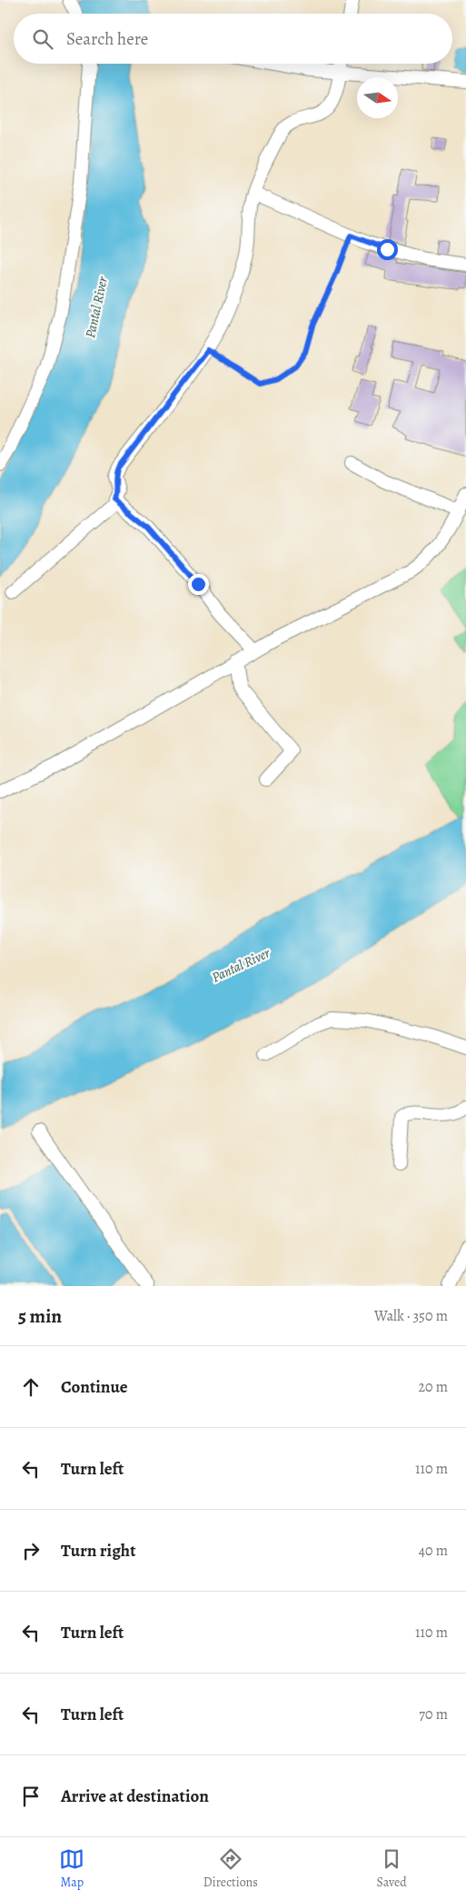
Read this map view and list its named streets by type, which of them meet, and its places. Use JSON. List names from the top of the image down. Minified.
{"water":["Pantal River"],"north":"right","page":{"search":"Search here","heading":["5 min","Walk · 350 m"],"list":[["Continue","20 m"],["Turn left","110 m"],["Turn right","40 m"],["Turn left","110 m"],["Turn left","70 m"],"Arrive at destination"],"nav":["Map","Directions","Saved"]}}
